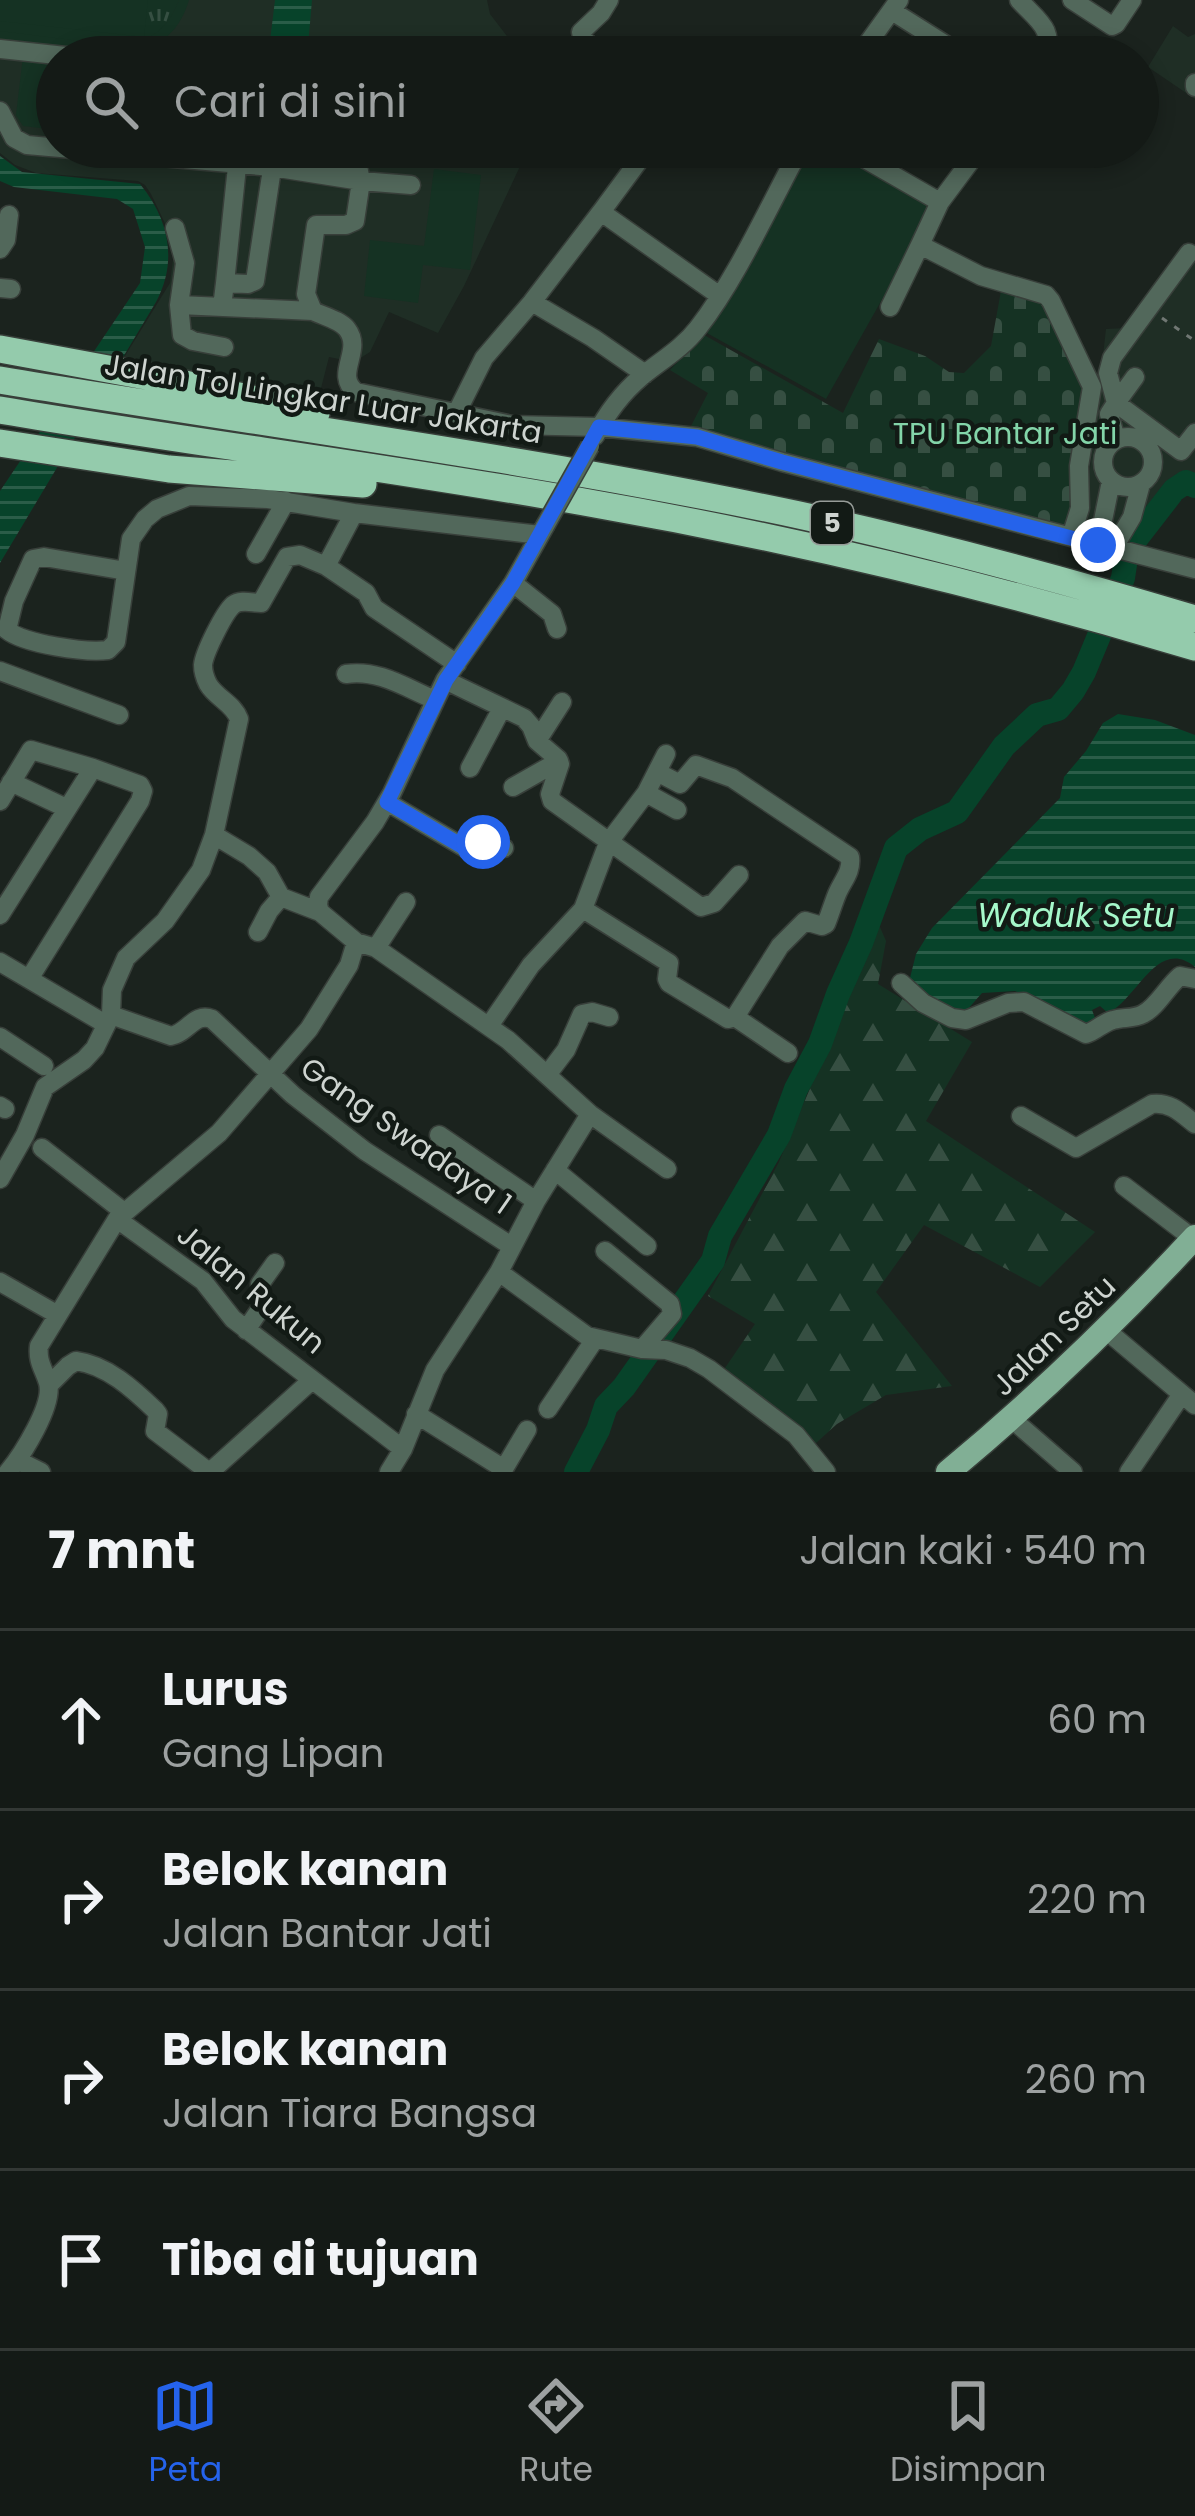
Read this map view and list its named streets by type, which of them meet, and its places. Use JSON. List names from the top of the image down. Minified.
{"streets":{"highway":["Jalan Tol Lingkar Luar Jakarta","5"],"main road":["Jalan Setu"],"street":["Gang Swadaya 1","Jalan Rukun"]},"water":["Waduk Setu"],"parks":["TPU Bantar Jati"],"page":{"search":"Cari di sini","heading":["7 mnt","Jalan kaki · 540 m"],"list":[["Lurus","Gang Lipan","60 m"],["Belok kanan","Jalan Bantar Jati","220 m"],["Belok kanan","Jalan Tiara Bangsa","260 m"],"Tiba di tujuan"],"nav":["Peta","Rute","Disimpan"]}}
